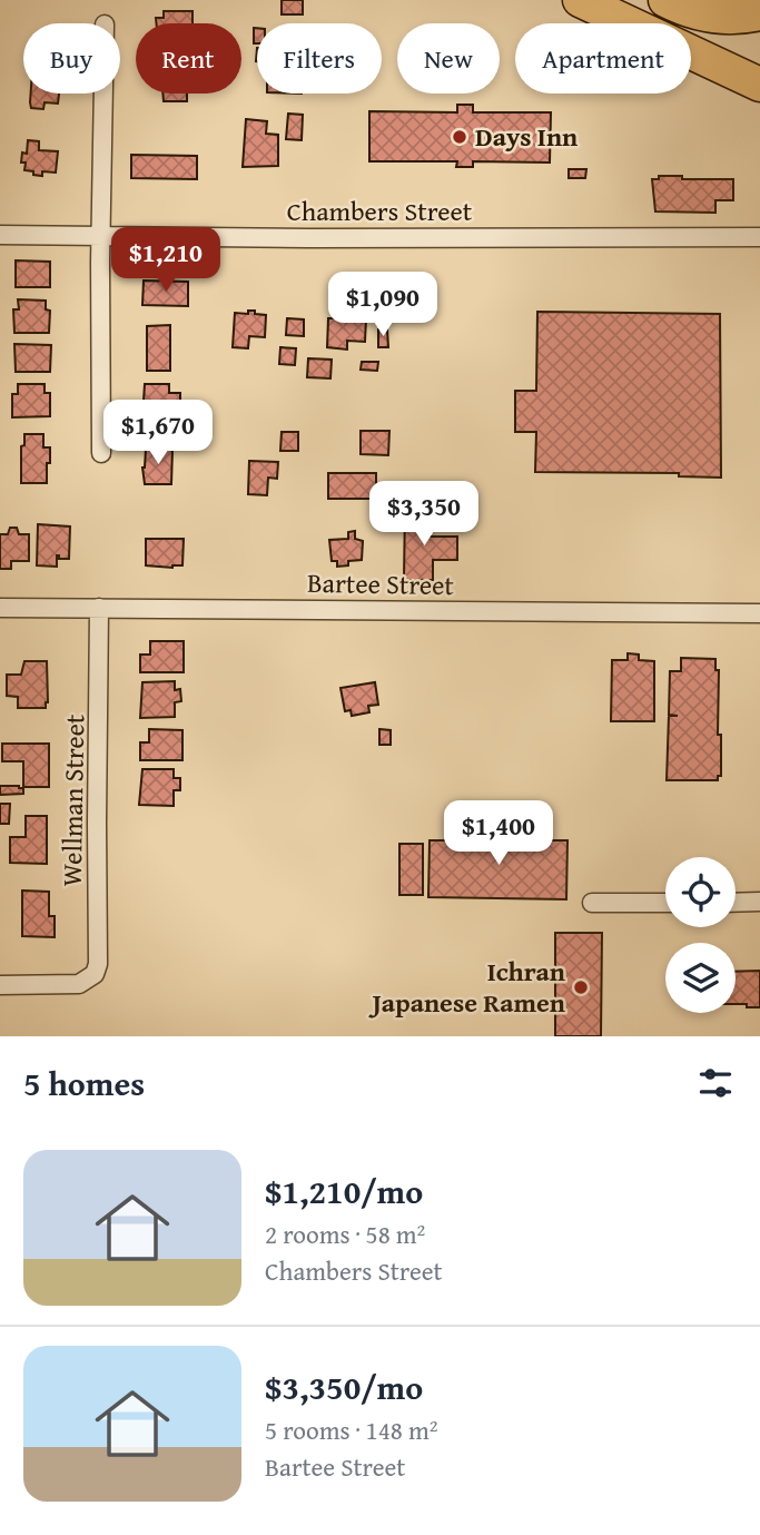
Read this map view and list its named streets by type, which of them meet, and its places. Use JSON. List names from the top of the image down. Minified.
{"streets":{"street":["Chambers Street","Bartee Street","Wellman Street"]},"crossings":[["Bartee Street","Wellman Street"]],"places":["Days Inn","Ichran Japanese Ramen"],"page":{"chip":["Buy","Rent","Filters","New","Apartment"],"price":["$1,210","$1,090","$1,670","$3,350","$1,400"],"heading":"5 homes","list":[{"name":"$1,210/mo","note":"2 rooms · 58 m² · Chambers Street"},{"name":"$3,350/mo","note":"5 rooms · 148 m² · Bartee Street"}]}}
